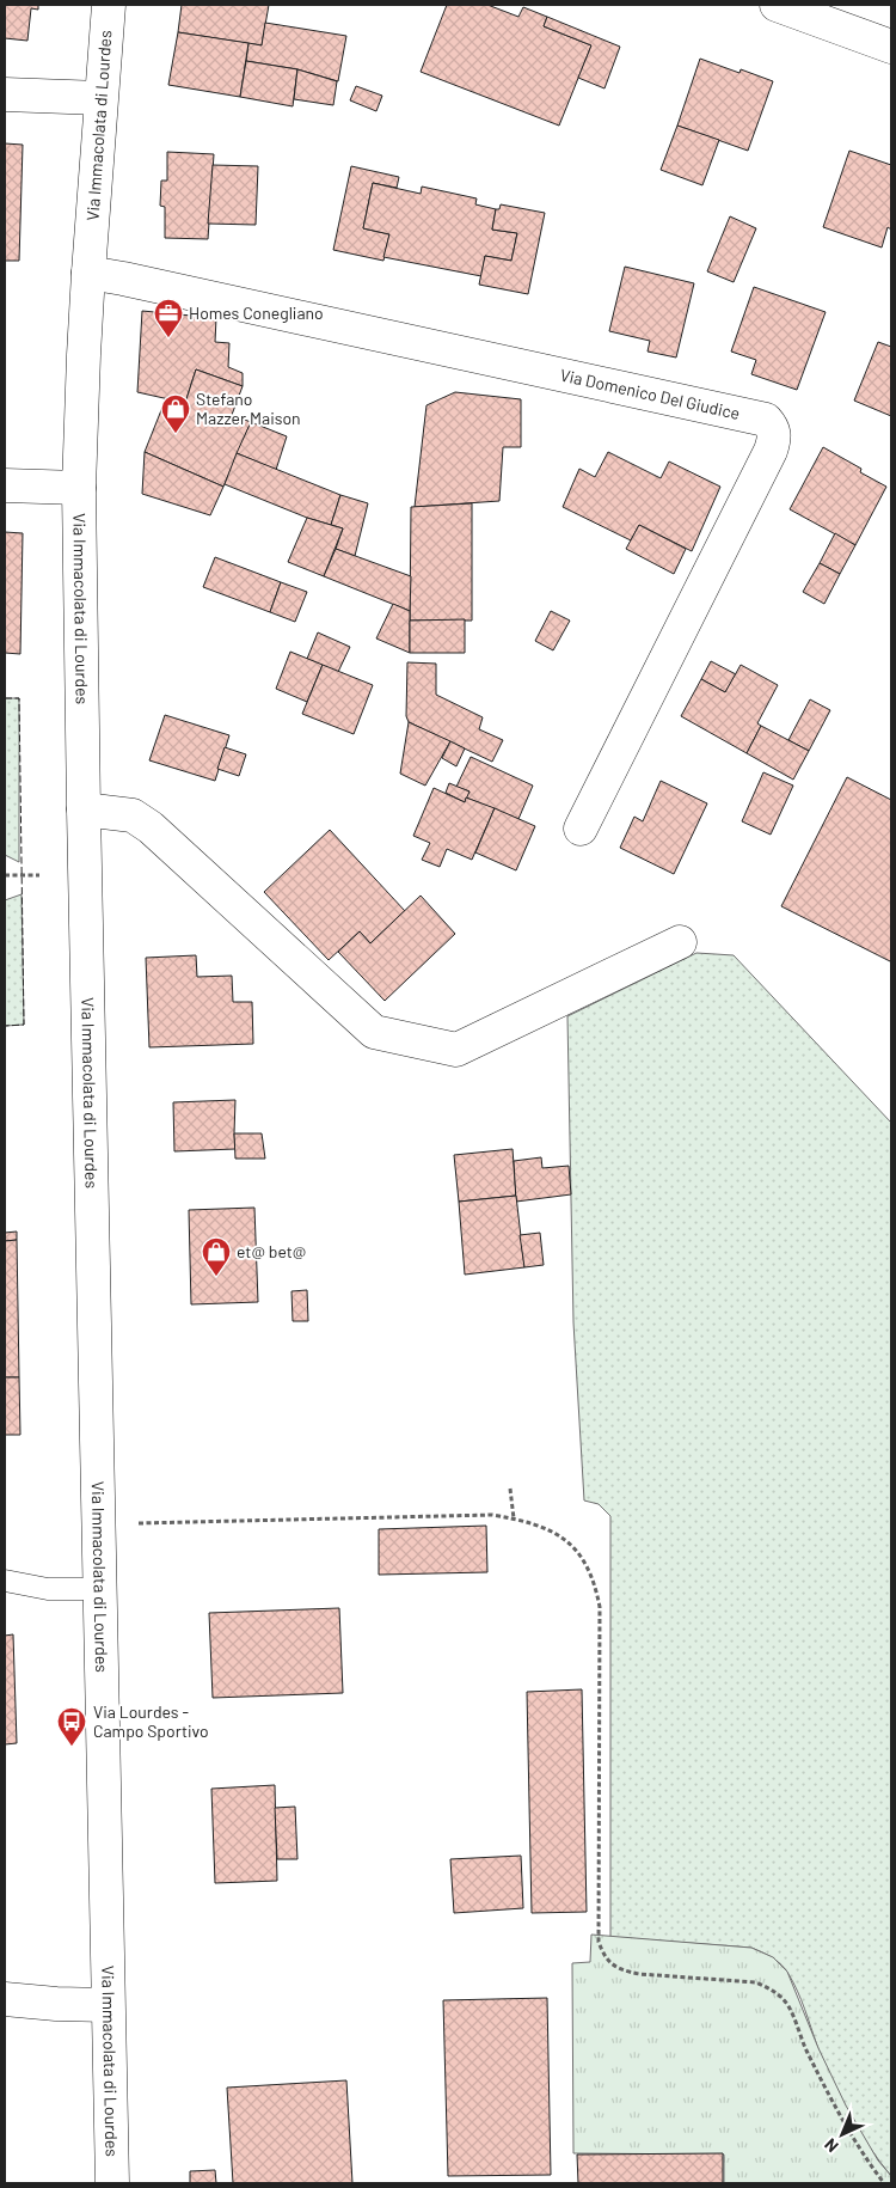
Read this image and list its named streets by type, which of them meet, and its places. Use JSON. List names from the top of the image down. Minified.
{"streets":{"street":["Via Immacolata di Lourdes","Via Domenico Del Giudice"]},"crossings":[["Via Immacolata di Lourdes","Via Domenico Del Giudice"]],"places":{"office":["Homes Conegliano"],"shop":["Stefano Mazzer Maison","et@ bet@"],"bus stop":["Via Lourdes - Campo Sportivo"]},"north":"bottom left"}
